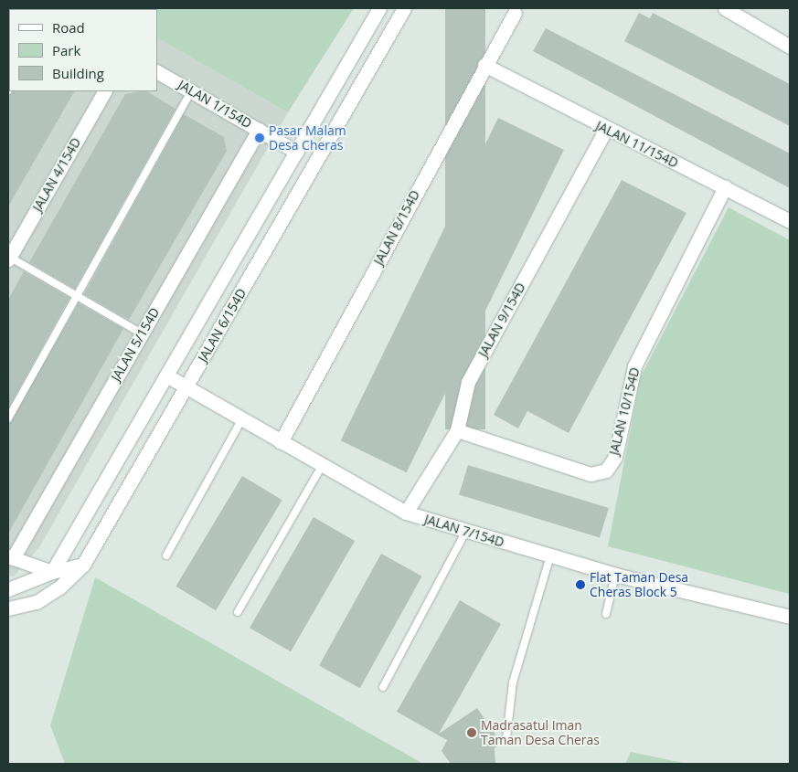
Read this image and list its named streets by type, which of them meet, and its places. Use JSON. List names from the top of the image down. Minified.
{"streets":{"street":["JALAN 1/154D","JALAN 11/154D","JALAN 4/154D","JALAN 8/154D","JALAN 9/154D","JALAN 6/154D","JALAN 5/154D","JALAN 10/154D","JALAN 7/154D"]},"crossings":[["JALAN 1/154D","JALAN 6/154D"],["JALAN 1/154D","JALAN 5/154D"],["JALAN 11/154D","JALAN 8/154D"],["JALAN 11/154D","JALAN 9/154D"],["JALAN 11/154D","JALAN 10/154D"],["JALAN 8/154D","JALAN 7/154D"],["JALAN 9/154D","JALAN 10/154D"],["JALAN 9/154D","JALAN 7/154D"],["JALAN 6/154D","JALAN 7/154D"]],"places":["Pasar Malam Desa Cheras","Flat Taman Desa Cheras Block 5","Madrasatul Iman Taman Desa Cheras"],"legend":["Road","Park","Building"]}
